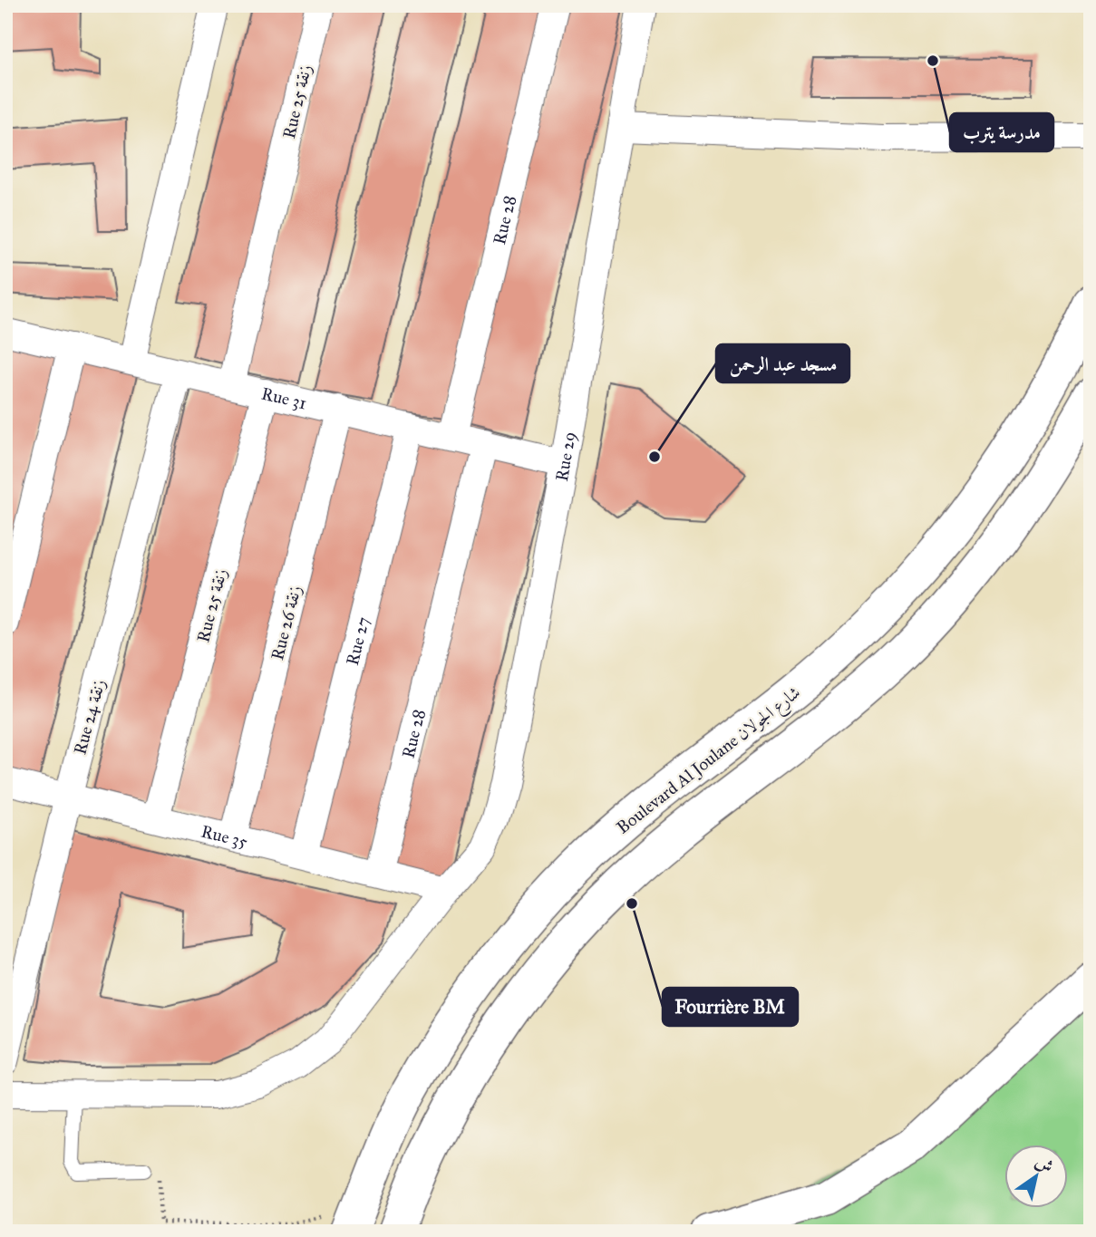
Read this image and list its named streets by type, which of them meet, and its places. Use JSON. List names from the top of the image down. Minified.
{"streets":{"main road":["Boulevard Al Joulane شارع الجولان"],"street":["Rue 25 زنقة","Rue 28","Rue 31","Rue 29","Rue 26 زنقة","Rue 27","Rue 24 زنقة","Rue 35"]},"crossings":[["Rue 25 زنقة","Rue 31"],["Rue 25 زنقة","Rue 35"],["Rue 28","Rue 31"],["Rue 28","Rue 35"],["Rue 31","Rue 29"],["Rue 31","Rue 26 زنقة"],["Rue 31","Rue 27"],["Rue 31","Rue 24 زنقة"],["Rue 29","Rue 35"],["Rue 26 زنقة","Rue 35"],["Rue 27","Rue 35"],["Rue 24 زنقة","Rue 35"]],"places":["مدرسة يترب","مسجد عبد الرحمن","Fourrière BM"],"north":"top right"}
